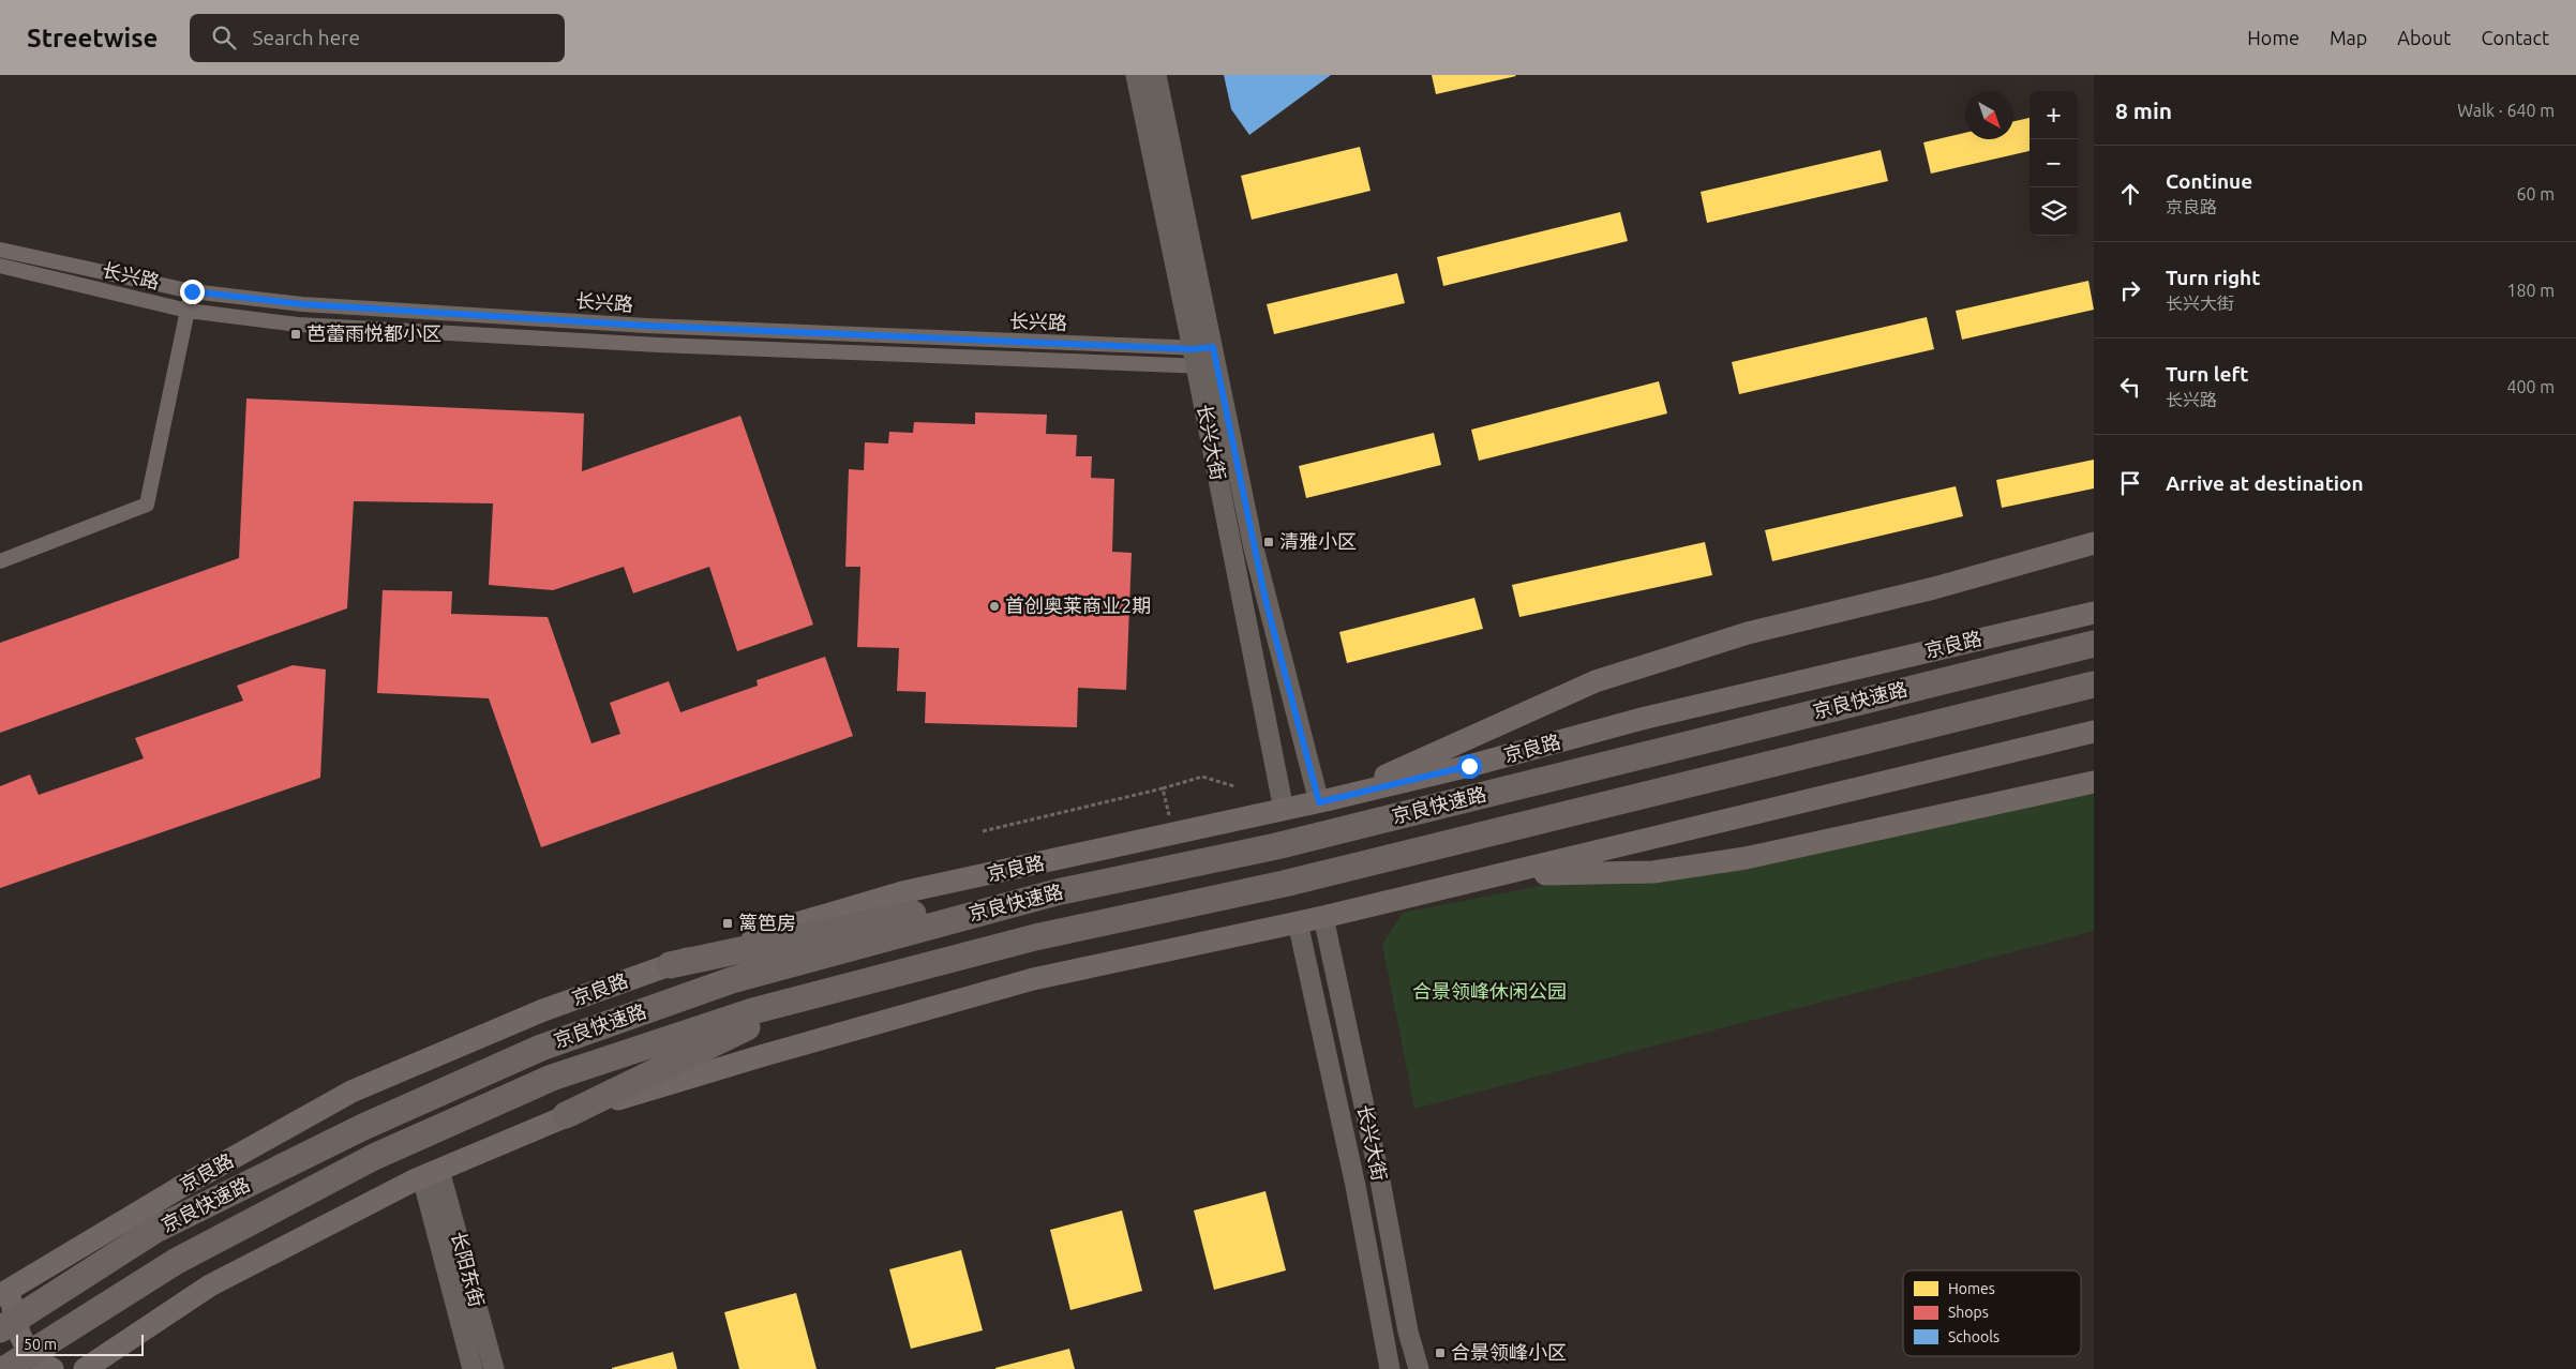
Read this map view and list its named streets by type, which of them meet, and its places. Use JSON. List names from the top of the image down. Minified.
{"streets":{"highway":["京良快速路"],"main road":["京良路"],"street":["长兴路","长兴大街","长阳东街"]},"crossings":[["长兴路","长兴大街"],["长兴大街","京良路"]],"parks":["合景领峰休闲公园"],"places":{"transit":["芭蕾雨悦都小区","清雅小区","篱笆房","合景领峰小区"],"other":["首创奥莱商业2期"]},"legend":["Homes","Shops","Schools"],"scale_bar":"50 m","north":"bottom right","page":{"header":"Streetwise","search":"Search here","nav":["Home","Map","About","Contact"],"heading":["8 min","Walk · 640 m"],"map_buttons":["+","−"],"list":[["Continue","京良路","60 m"],["Turn right","长兴大街","180 m"],["Turn left","长兴路","400 m"],"Arrive at destination"],"scale":"50 m"}}
